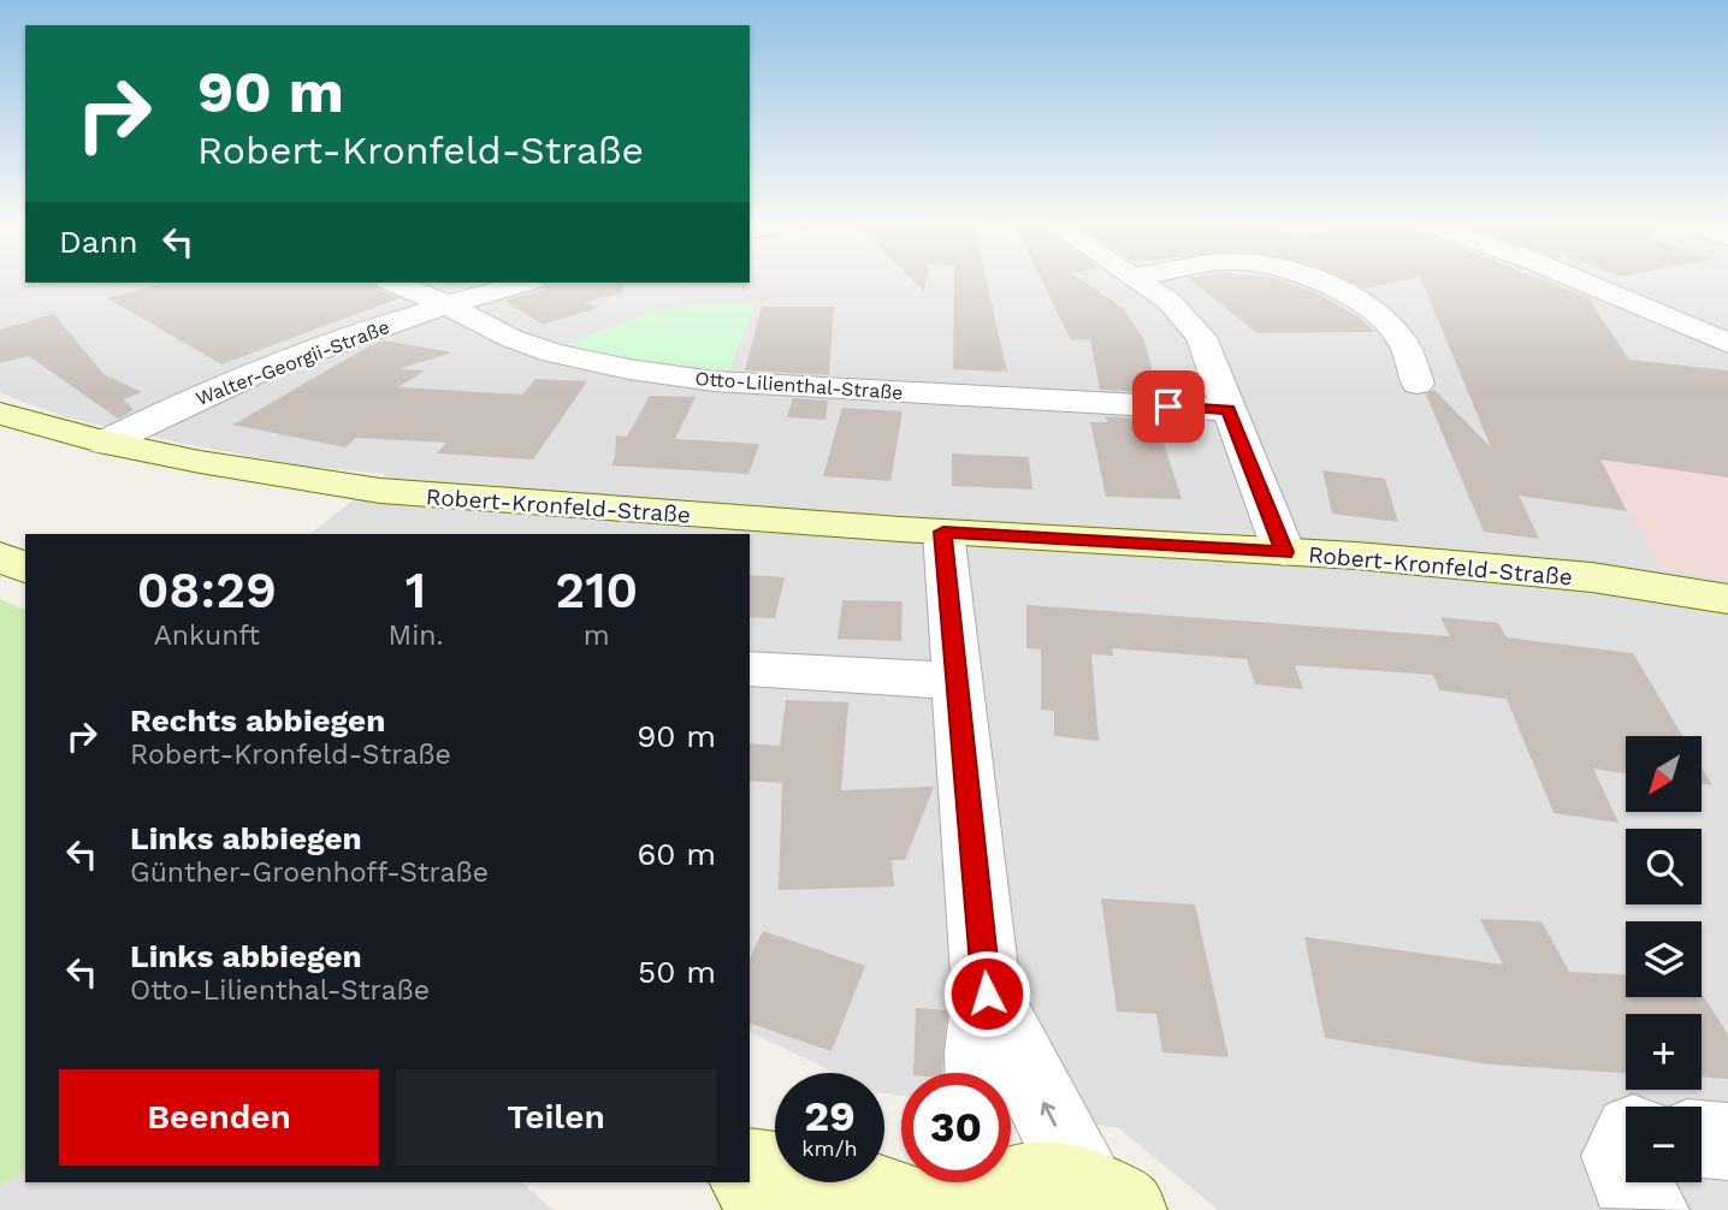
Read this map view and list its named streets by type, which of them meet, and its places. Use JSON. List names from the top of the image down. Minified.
{"streets":{"street":["Walter-Georgii-Straße","Otto-Lilienthal-Straße","Robert-Kronfeld-Straße"]},"crossings":[["Walter-Georgii-Straße","Otto-Lilienthal-Straße"],["Walter-Georgii-Straße","Robert-Kronfeld-Straße"]],"north":"bottom left","page":{"turn":["90 m","Robert-Kronfeld-Straße"],"then":"Dann","eta":["08:29","Ankunft","1","Min.","210","m"],"list":[{"name":"Rechts abbiegen","note":"Robert-Kronfeld-Straße","value":"90 m"},{"name":"Links abbiegen","note":"Günther-Groenhoff-Straße","value":"60 m"},{"name":"Links abbiegen","note":"Otto-Lilienthal-Straße","value":"50 m"}],"map_buttons":["+","−"],"buttons":["Beenden","Teilen"],"speed":"29 km/h","limit":"30"}}
